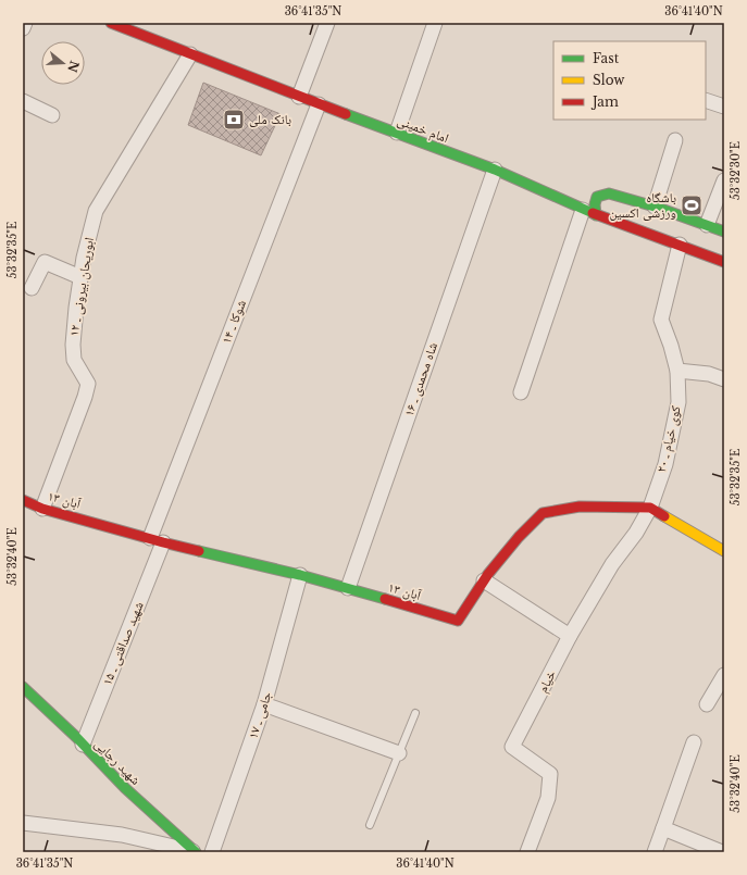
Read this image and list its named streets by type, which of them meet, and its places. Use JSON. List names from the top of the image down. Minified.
{"streets":{"street":["امام خمینی","ابوریحان بیرونی ـ ۱۲","شوکا ـ ۱۴","شاه محمدی ـ ۱۶","کوی خیام ـ ۲۰","۱۳ آبان","شهید صداقتی ـ ۱۵","خیام","جامی ـ ۱۷","شهید رجایی"]},"crossings":[["امام خمینی","ابوریحان بیرونی ـ ۱۲"],["امام خمینی","شوکا ـ ۱۴"],["امام خمینی","شاه محمدی ـ ۱۶"],["امام خمینی","کوی خیام ـ ۲۰"],["ابوریحان بیرونی ـ ۱۲","۱۳ آبان"],["شوکا ـ ۱۴","۱۳ آبان"],["شاه محمدی ـ ۱۶","۱۳ آبان"],["کوی خیام ـ ۲۰","۱۳ آبان"],["کوی خیام ـ ۲۰","خیام"],["۱۳ آبان","شهید صداقتی ـ ۱۵"],["۱۳ آبان","خیام"],["۱۳ آبان","جامی ـ ۱۷"],["شهید صداقتی ـ ۱۵","شهید رجایی"]],"places":{"bank":["بانک ملی"],"sports":["باشگاه ورزشی اکسین"]},"legend":["Fast","Slow","Jam"],"north":"right","coordinates":["36°41'35\"N","36°41'40\"N","53°32'30\"E","53°32'35\"E","53°32'40\"E"]}
